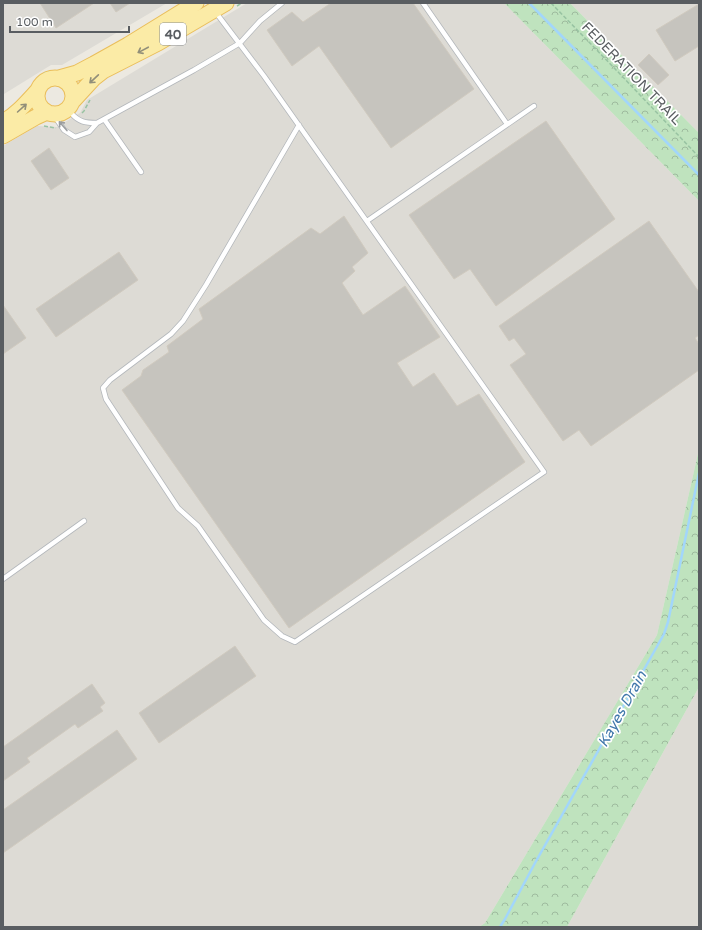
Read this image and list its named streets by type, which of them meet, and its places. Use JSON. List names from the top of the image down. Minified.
{"streets":{"main road":["40"],"path":["FEDERATION TRAIL"]},"water":["Kayes Drain"],"scale_bar":"100 m"}
